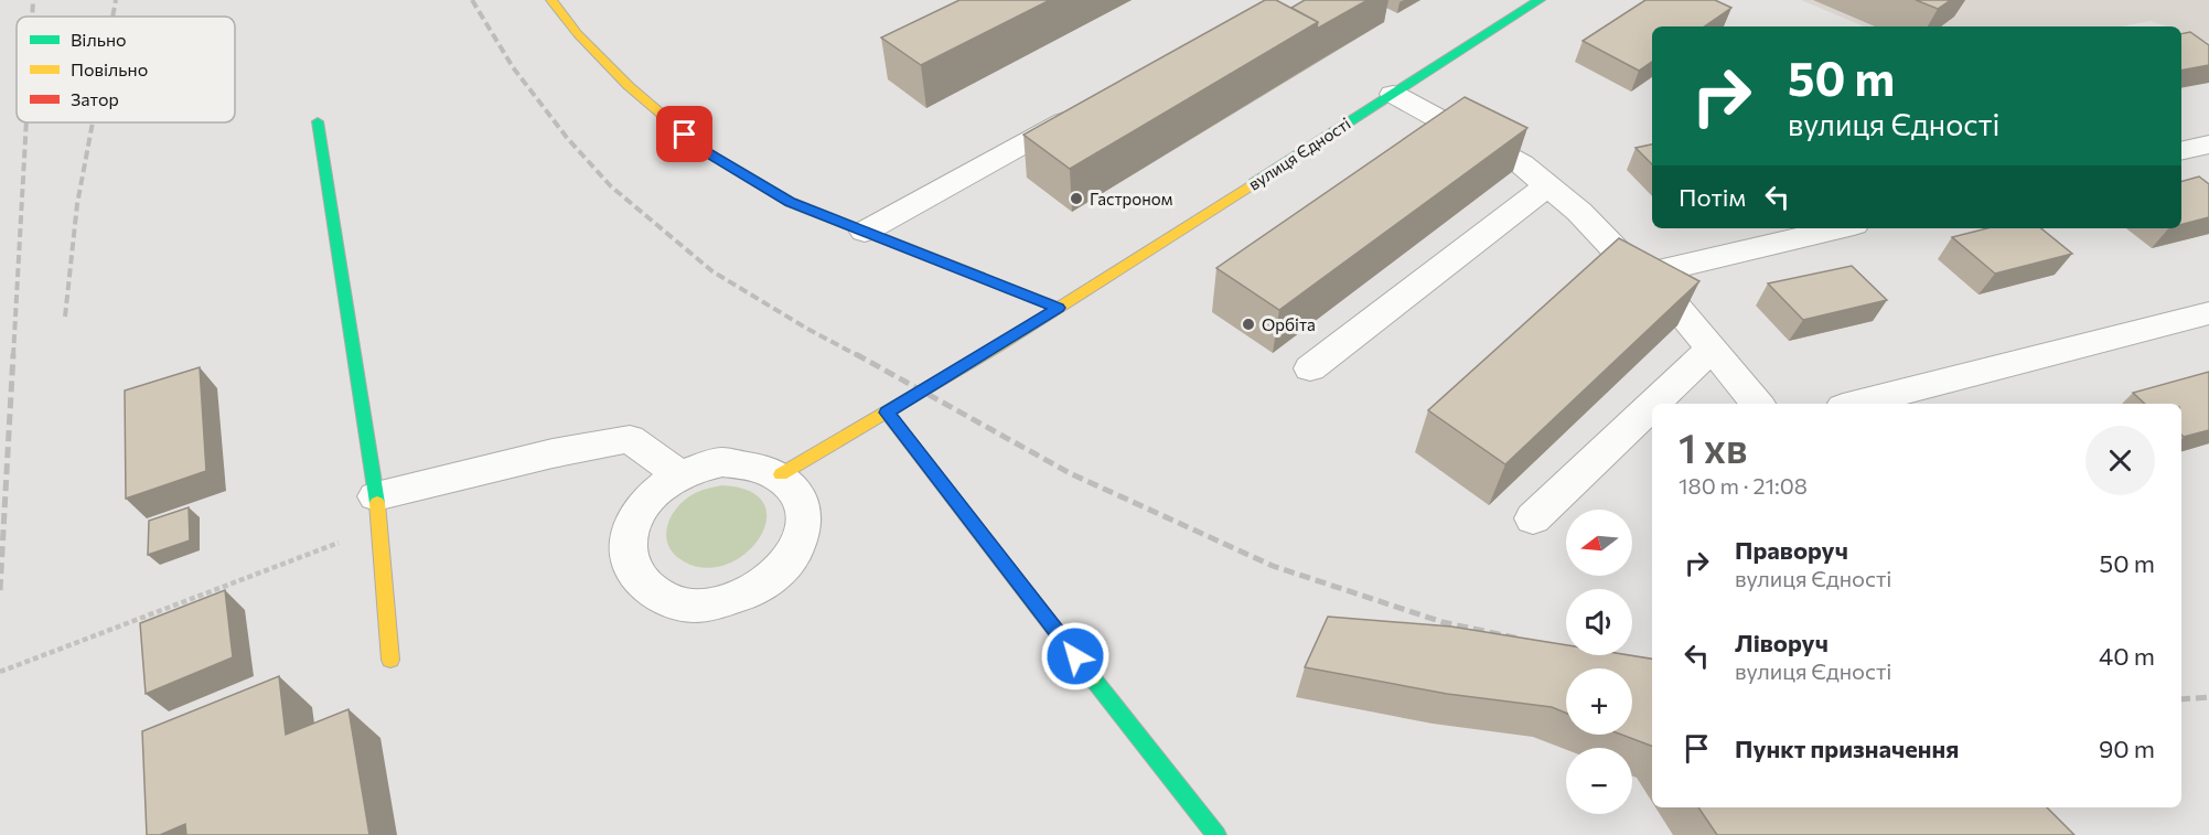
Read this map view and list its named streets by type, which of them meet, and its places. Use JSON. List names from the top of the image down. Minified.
{"streets":{"street":["вулиця Єдності"]},"places":["Гастроном","Орбіта"],"legend":["Вільно","Повільно","Затор"],"north":"left","page":{"turn":["50 m","вулиця Єдності"],"then":"Потім","heading":["1 хв","180 m · 21:08"],"map_buttons":["+","−"],"list":[{"name":"Праворуч","note":"вулиця Єдності","value":"50 m"},{"name":"Ліворуч","note":"вулиця Єдності","value":"40 m"},{"name":"Пункт призначення","value":"90 m"}]}}
